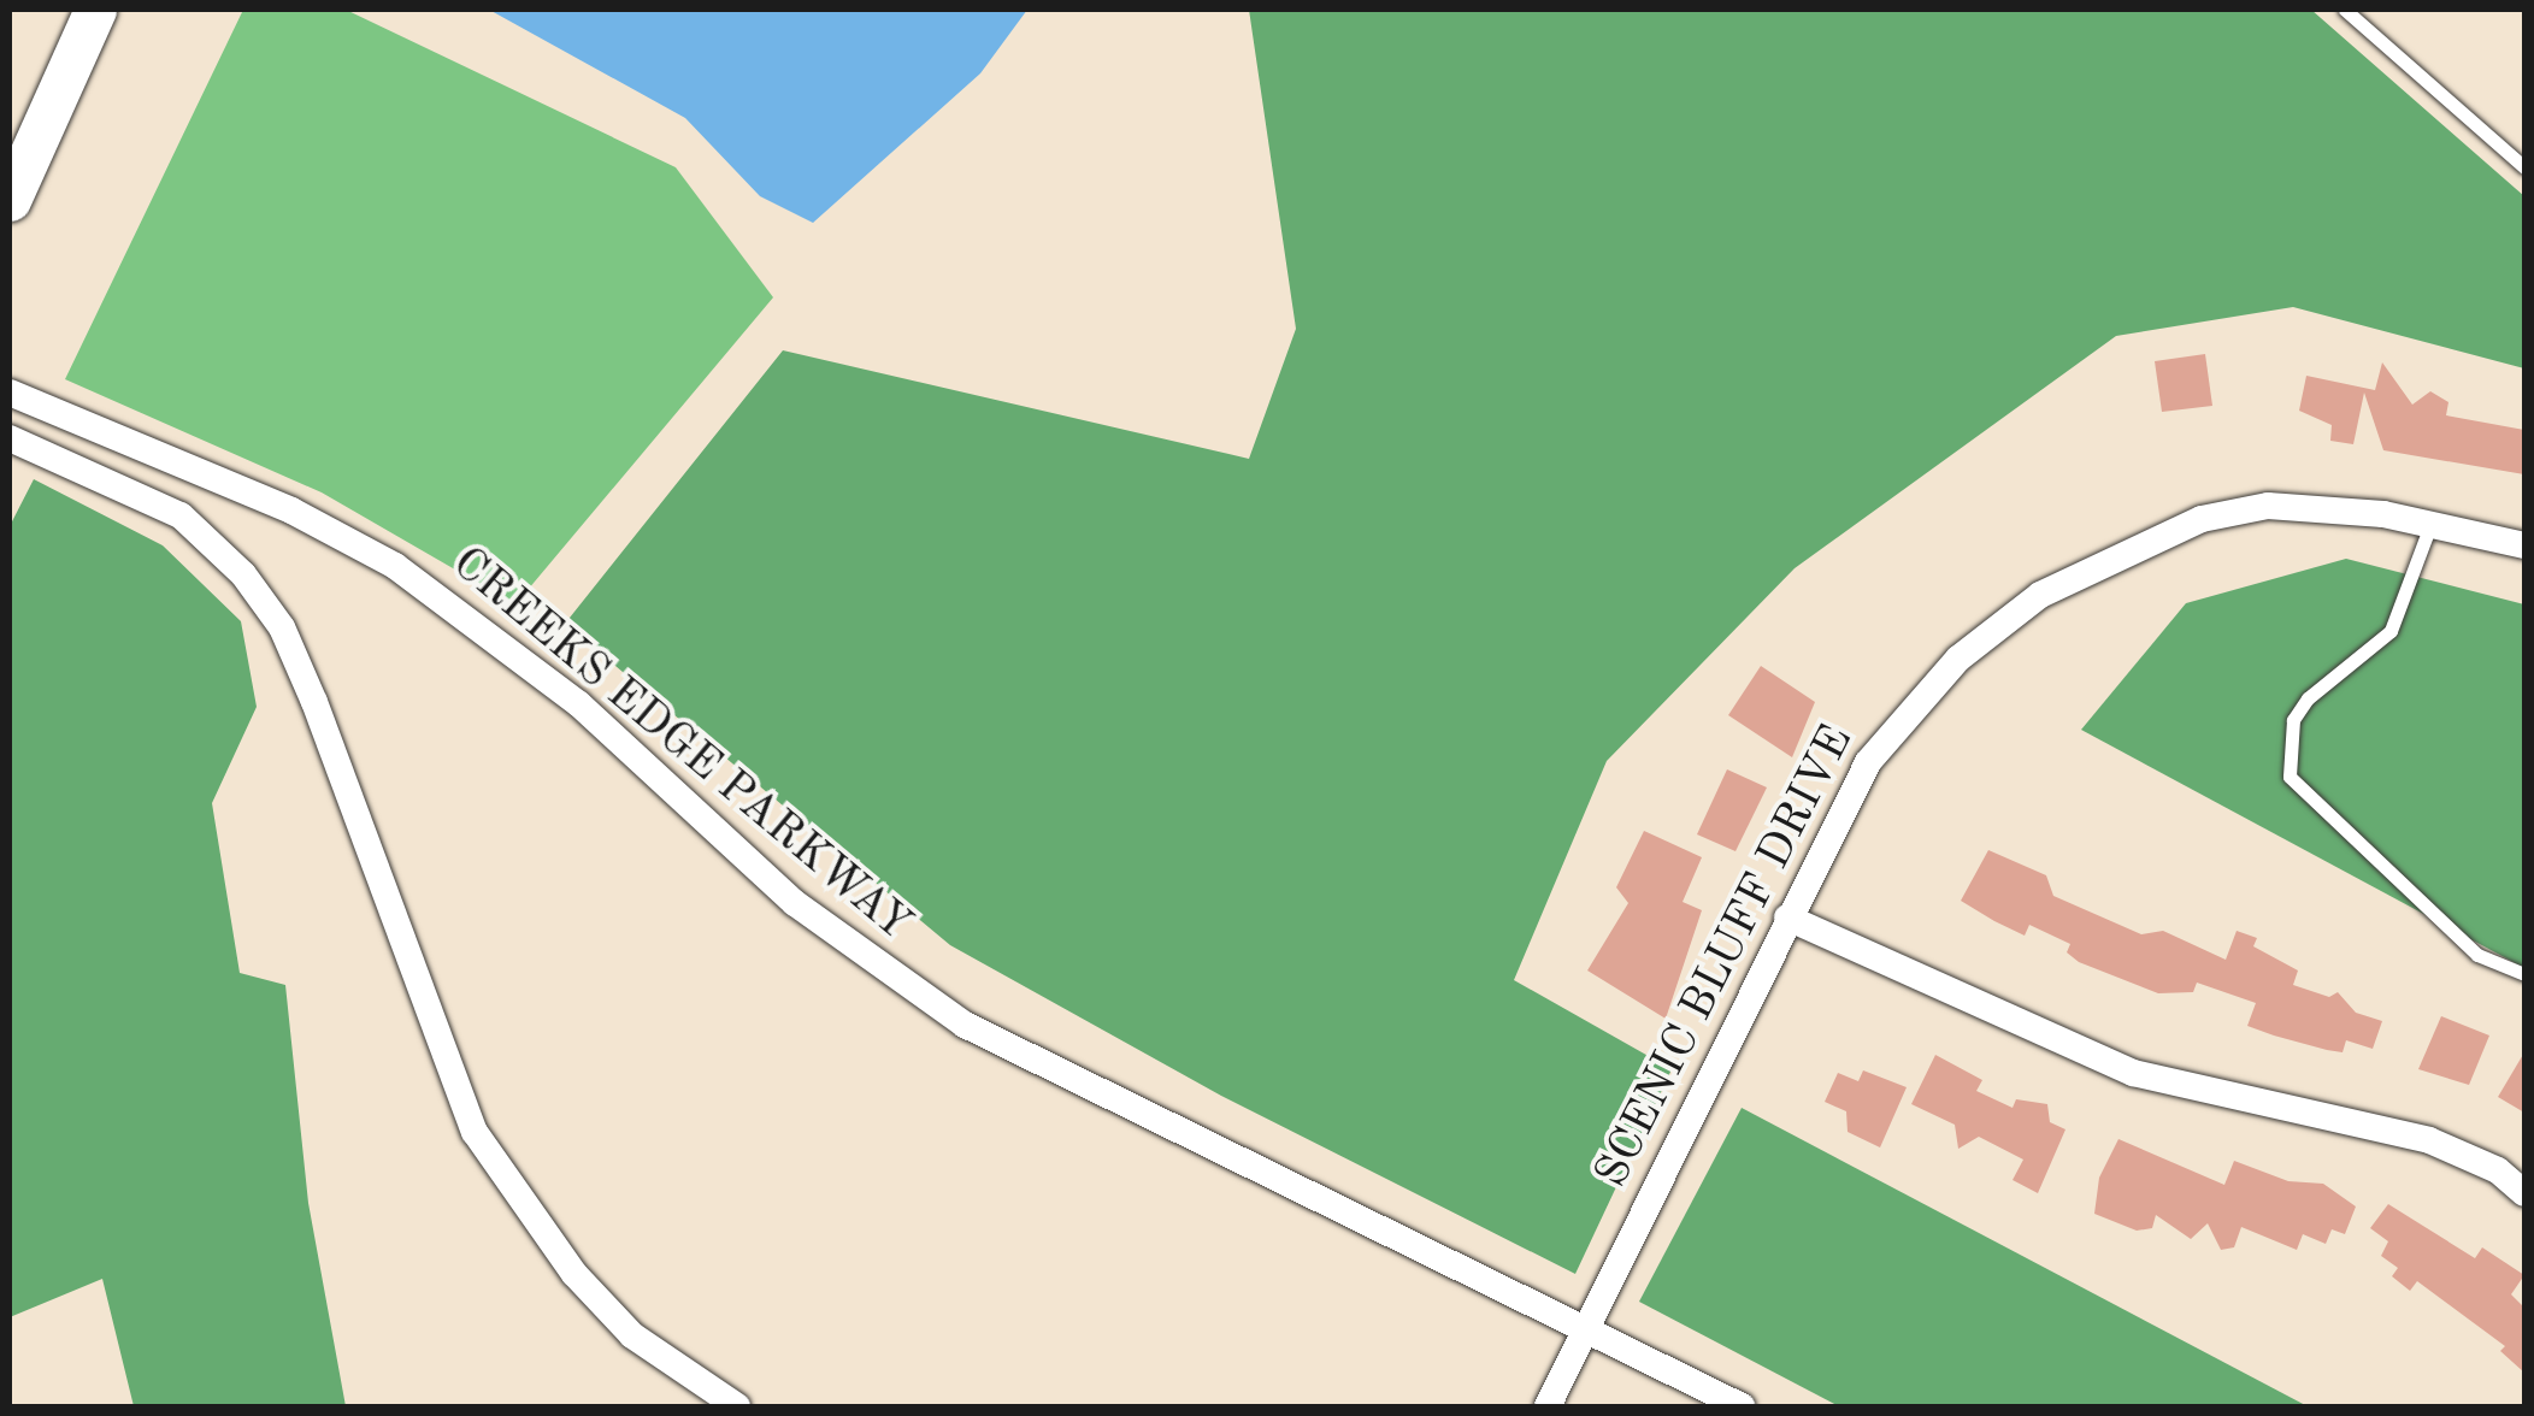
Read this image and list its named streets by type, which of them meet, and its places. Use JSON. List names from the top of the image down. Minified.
{"streets":{"street":["CREEKS EDGE PARKWAY","SCENIC BLUFF DRIVE"]},"crossings":[["CREEKS EDGE PARKWAY","SCENIC BLUFF DRIVE"]]}
